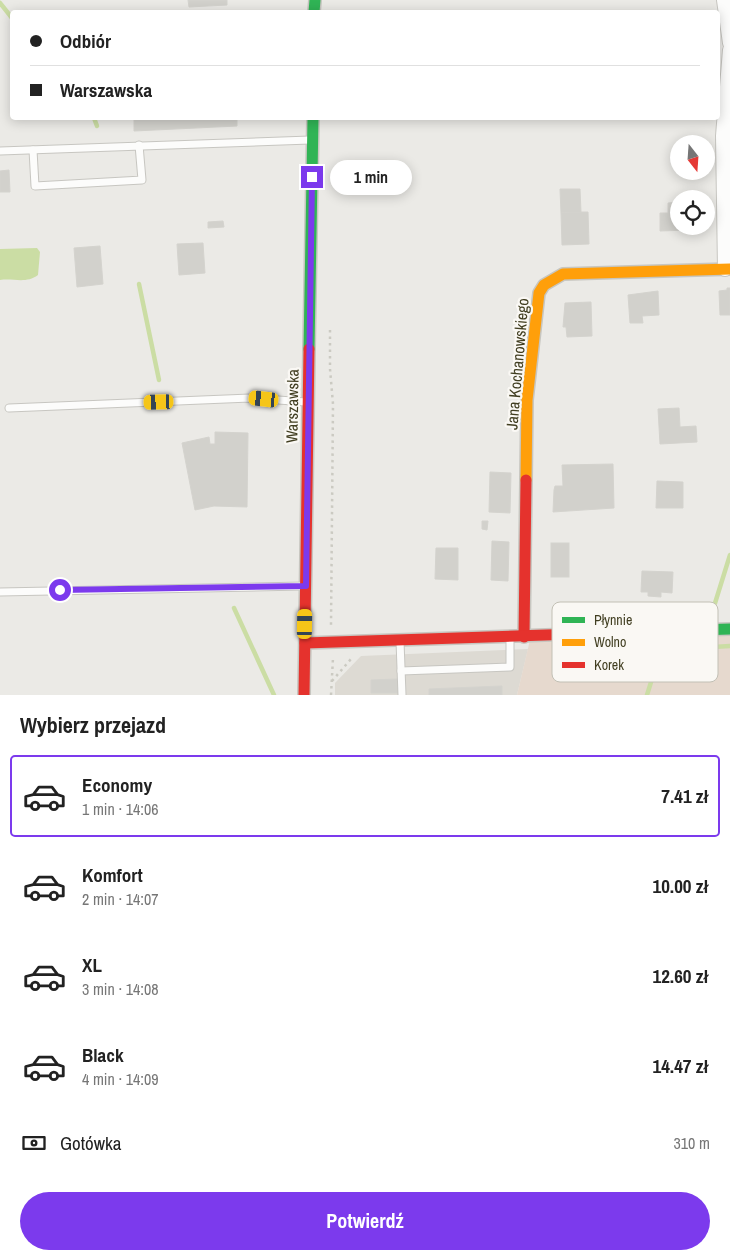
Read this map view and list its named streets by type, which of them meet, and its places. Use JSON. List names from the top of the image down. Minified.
{"streets":{"street":["Jana Kochanowskiego","Warszawska"]},"legend":["Płynnie","Wolno","Korek"],"north":"bottom","page":{"banner":["Odbiór","Warszawska"],"bubble":"1 min","heading":"Wybierz przejazd","list":[{"name":"Economy","note":"1 min · 14:06","value":"7.41 zł"},{"name":"Komfort","note":"2 min · 14:07","value":"10.00 zł"},{"name":"XL","note":"3 min · 14:08","value":"12.60 zł"},{"name":"Black","note":"4 min · 14:09","value":"14.47 zł"}],"pay":["Gotówka","310 m"],"buttons":"Potwierdź"}}
